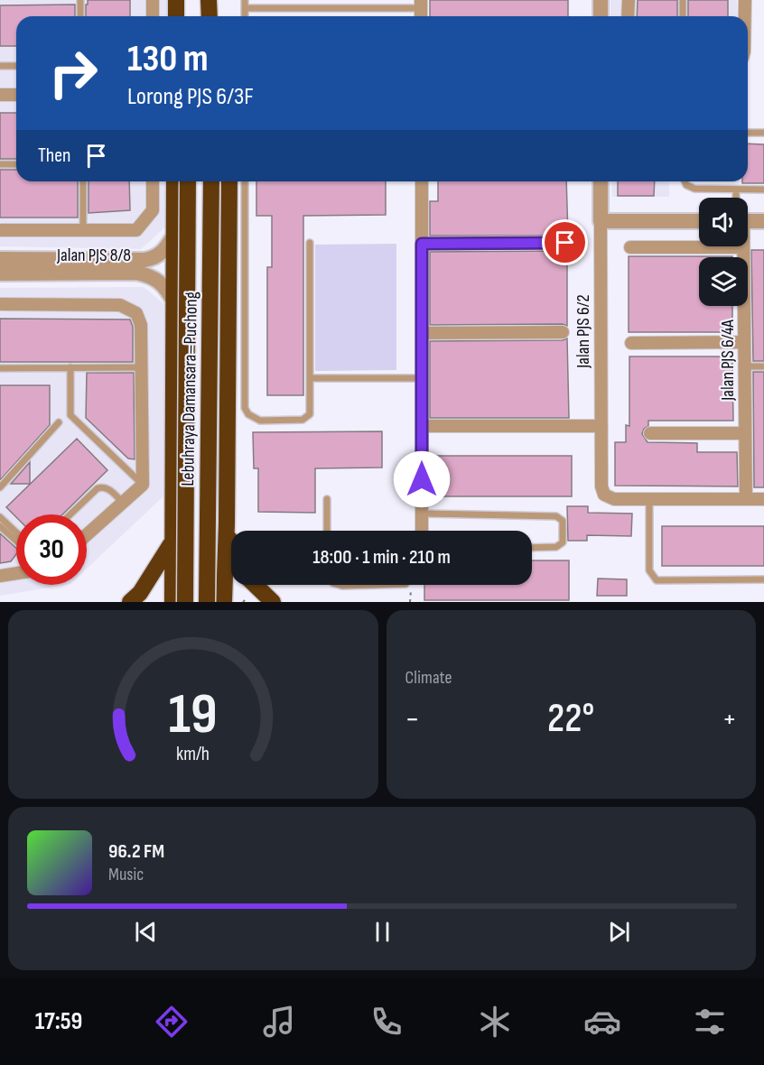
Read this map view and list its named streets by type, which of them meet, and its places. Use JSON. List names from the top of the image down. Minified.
{"streets":{"highway":["Lebuhraya Damansara–Puchong"],"street":["Jalan PJS 8/8","Jalan PJS 6/2","Jalan PJS 6/4A"]},"page":{"turn":["130 m","Lorong PJS 6/3F"],"then":"Then","limit":"30","trip":"18:00 · 1 min · 210 m","tile":"Climate","heat":["−","22°","+"],"song":["96.2 FM","Music"],"tabs":"17:59","gauge":["19","km/h"]}}
